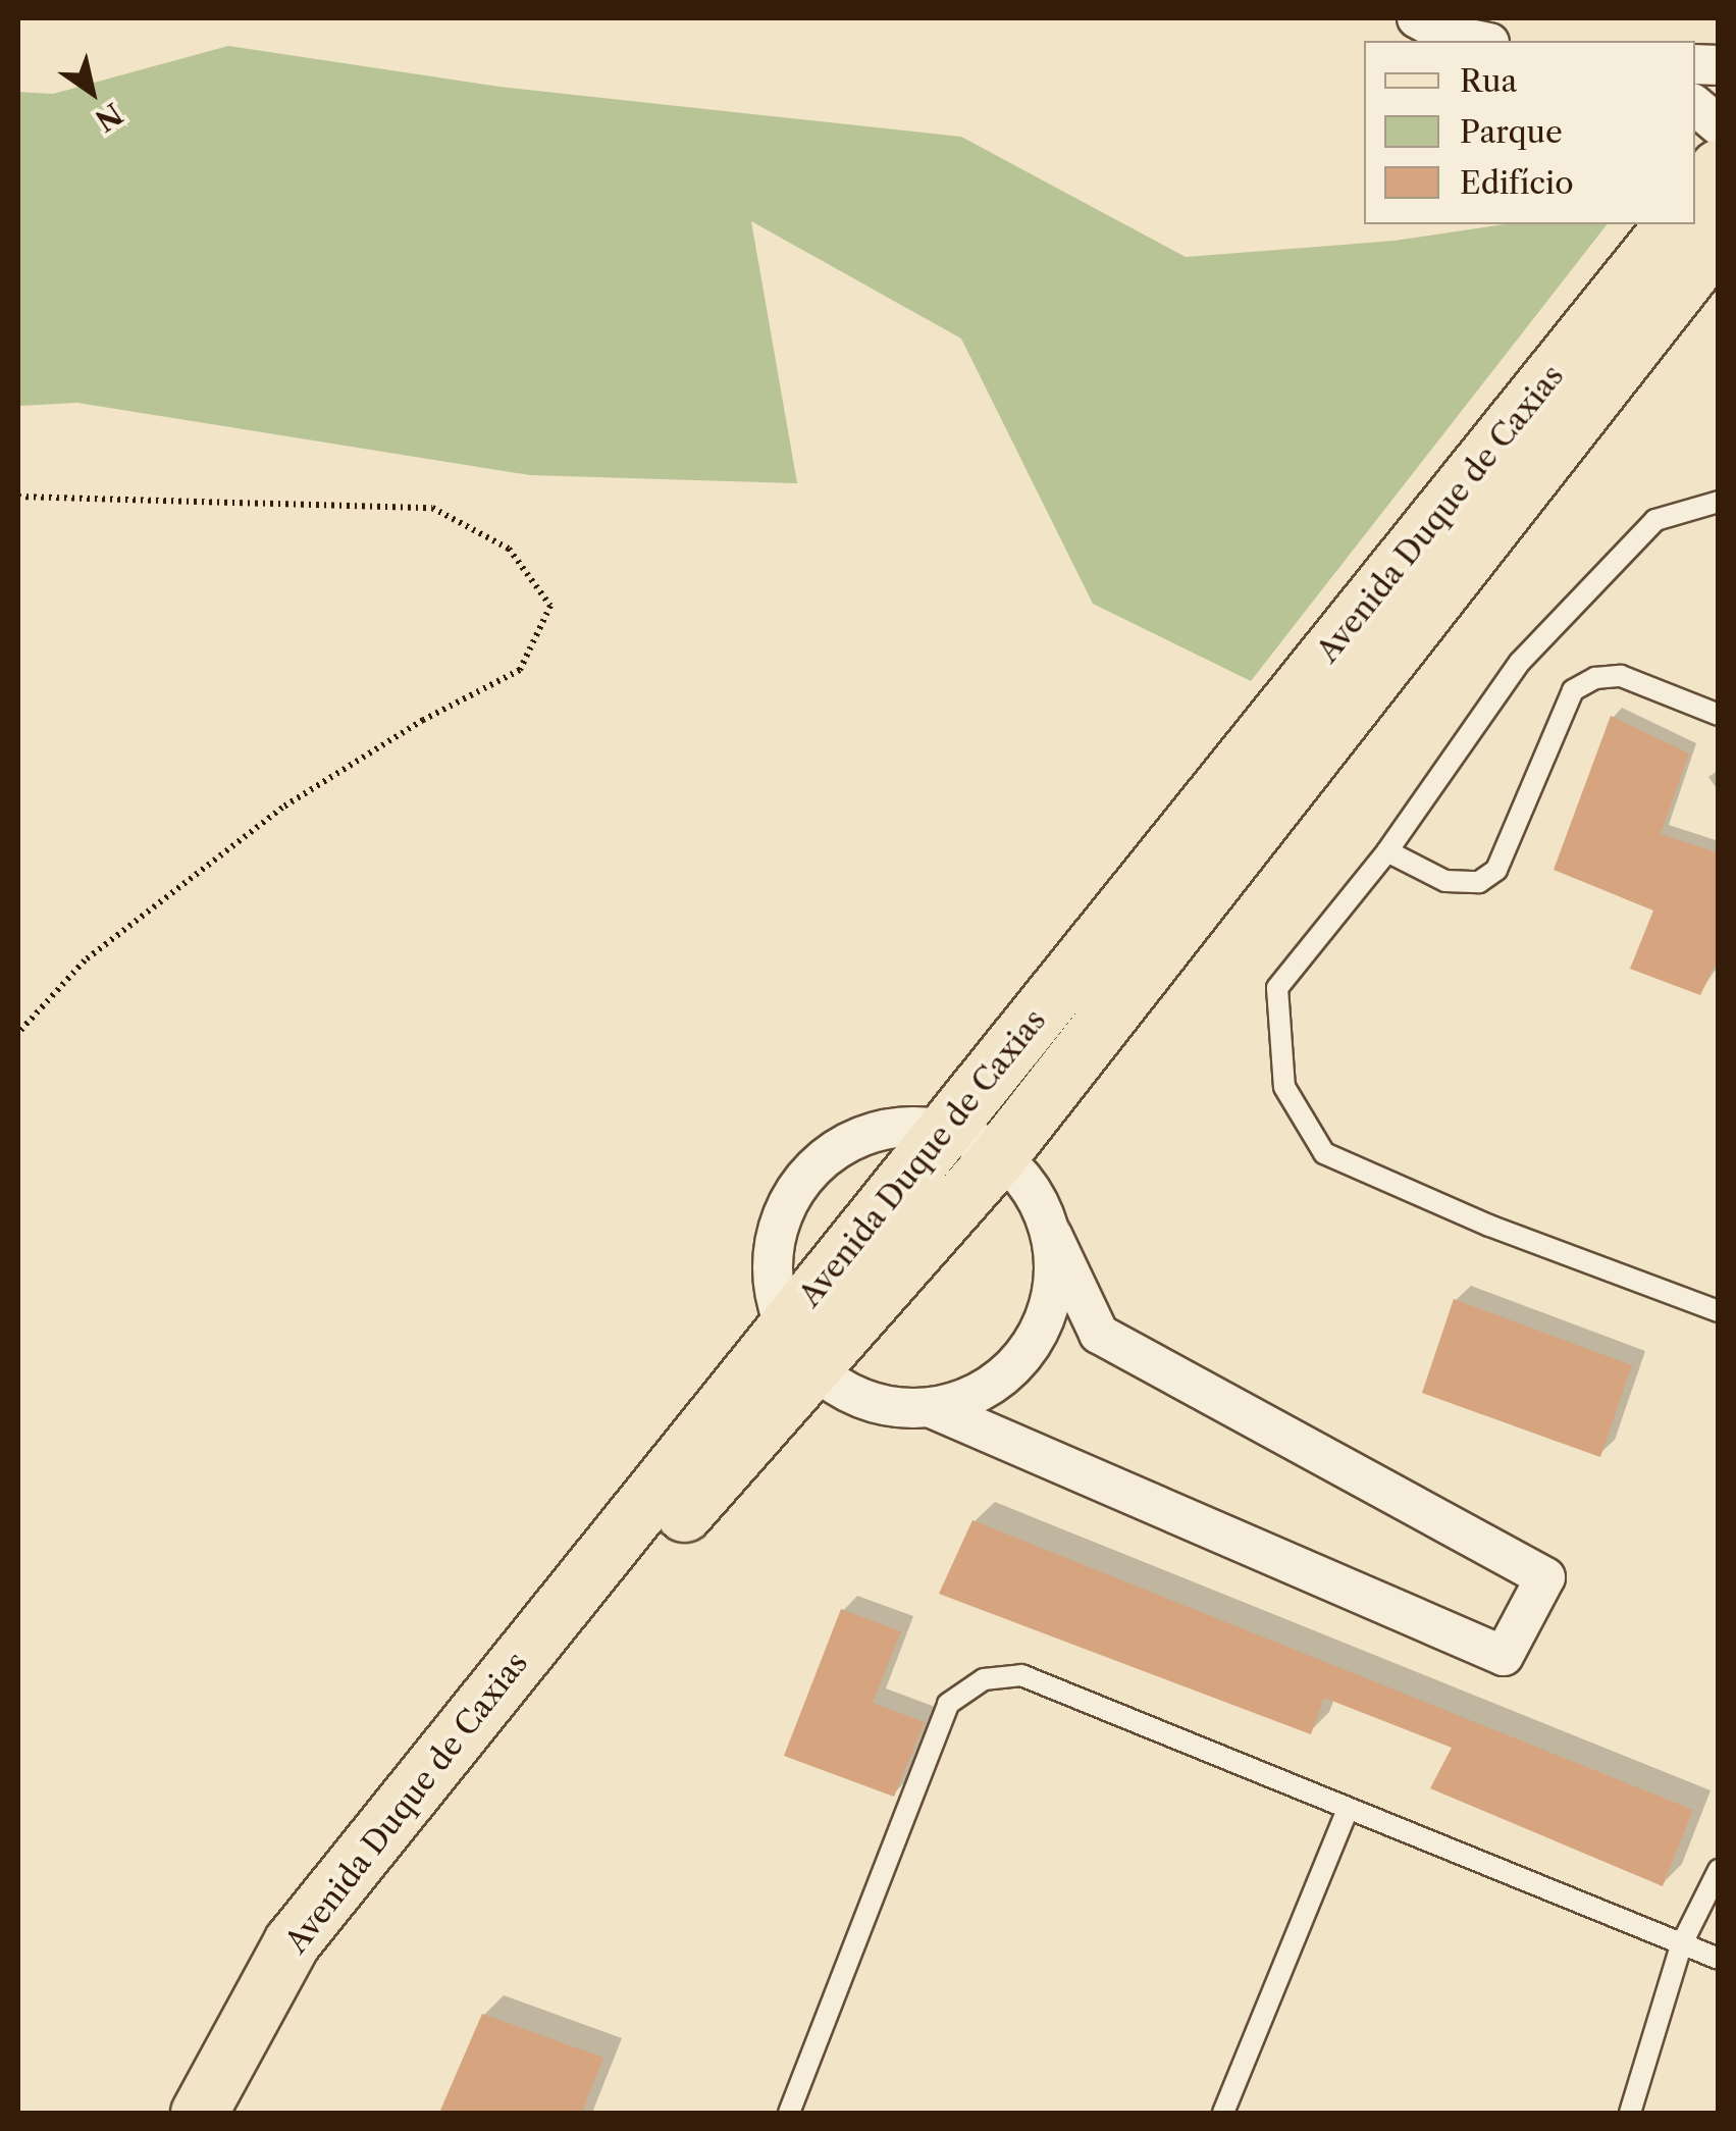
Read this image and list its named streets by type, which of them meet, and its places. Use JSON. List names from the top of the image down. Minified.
{"streets":{"main road":["Avenida Duque de Caxias"]},"legend":["Rua","Parque","Edifício"],"north":"bottom right"}
